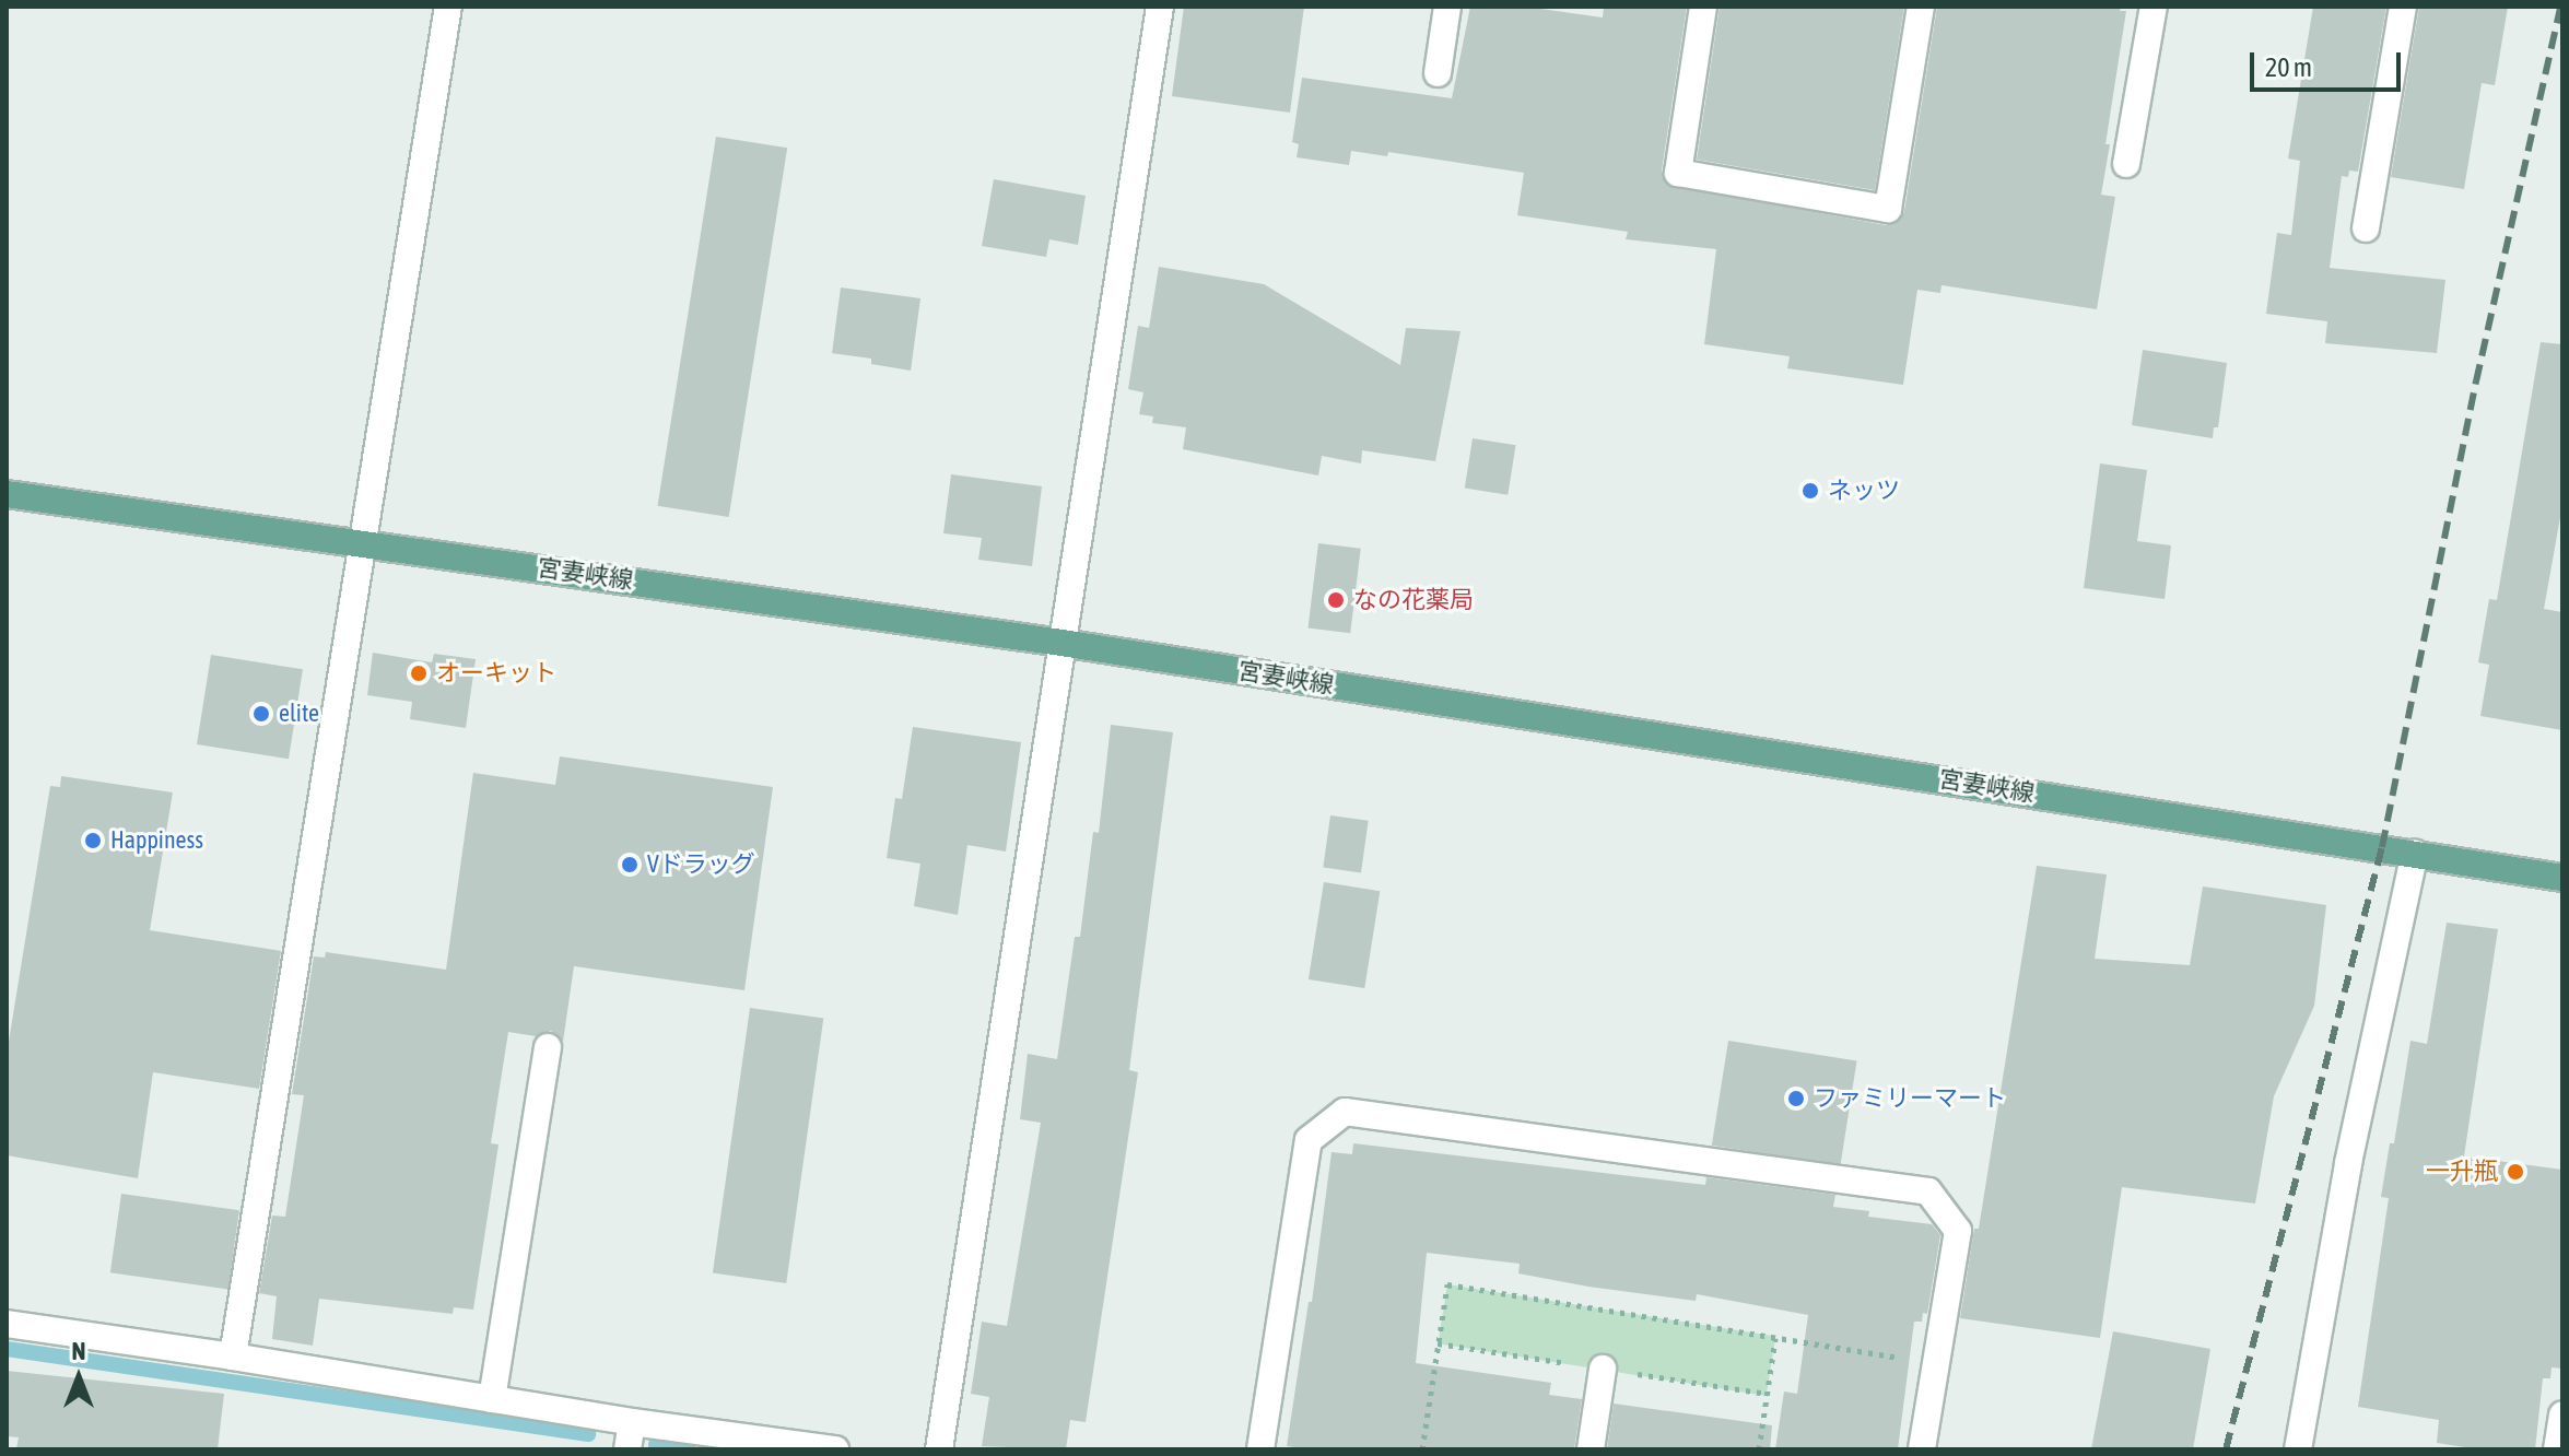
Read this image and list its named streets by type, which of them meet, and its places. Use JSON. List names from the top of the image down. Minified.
{"streets":{"main road":["宮妻峡線"]},"places":["ネッツ","なの花薬局","オーキット","elite","Happiness","Vドラッグ","ファミリーマート","一升瓶"],"scale_bar":"20 m","north":"top"}
